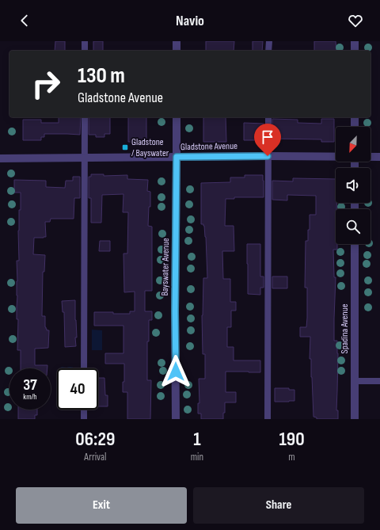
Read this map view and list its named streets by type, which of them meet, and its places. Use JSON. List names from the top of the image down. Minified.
{"streets":{"street":["Gladstone Avenue","Bayswater Avenue","Spadina Avenue"]},"crossings":[["Gladstone Avenue","Bayswater Avenue"]],"places":{"transit":["Gladstone / Bayswater"]},"north":"bottom left","page":{"header":"Navio","turn":["130 m","Gladstone Avenue"],"speed":"37 km/h","limit":"40","eta":["06:29","Arrival","1","min","190","m"],"buttons":["Exit","Share"]}}
